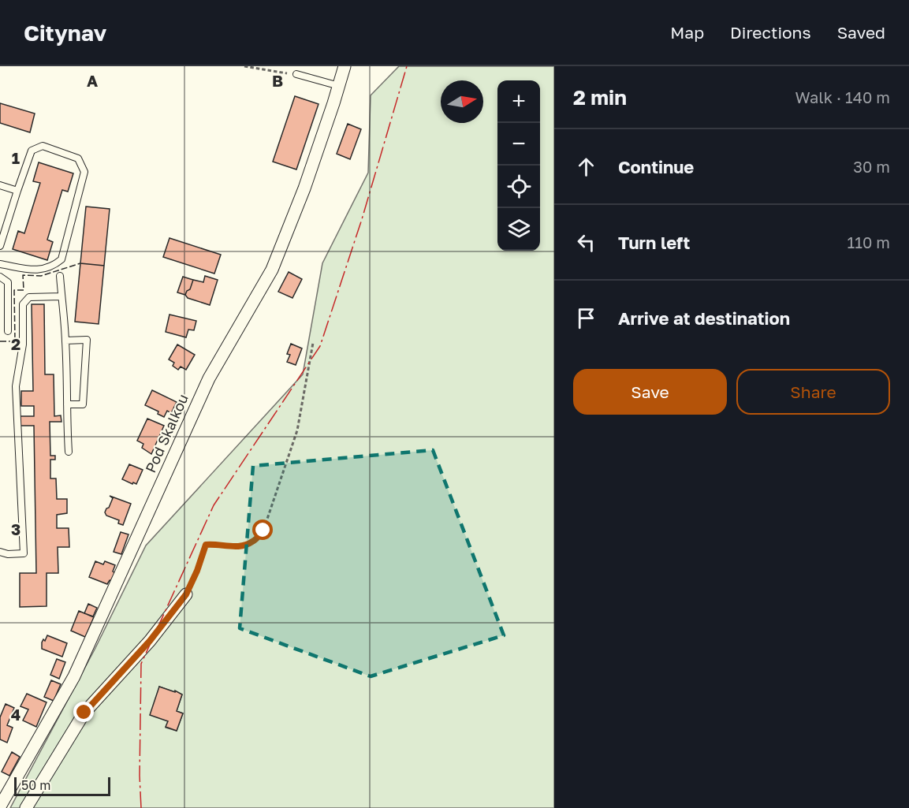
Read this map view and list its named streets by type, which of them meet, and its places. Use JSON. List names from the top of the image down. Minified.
{"streets":{"street":["Pod Skalkou"]},"scale_bar":"50 m","north":"right","page":{"header":"Citynav","nav":["Map","Directions","Saved"],"heading":["2 min","Walk · 140 m"],"map_buttons":["+","−"],"list":[["Continue","30 m"],["Turn left","110 m"],"Arrive at destination"],"buttons":["Save","Share"],"scale":"50 m"},"grid":{"columns":["A","B"],"rows":["1","2","3","4"]}}
